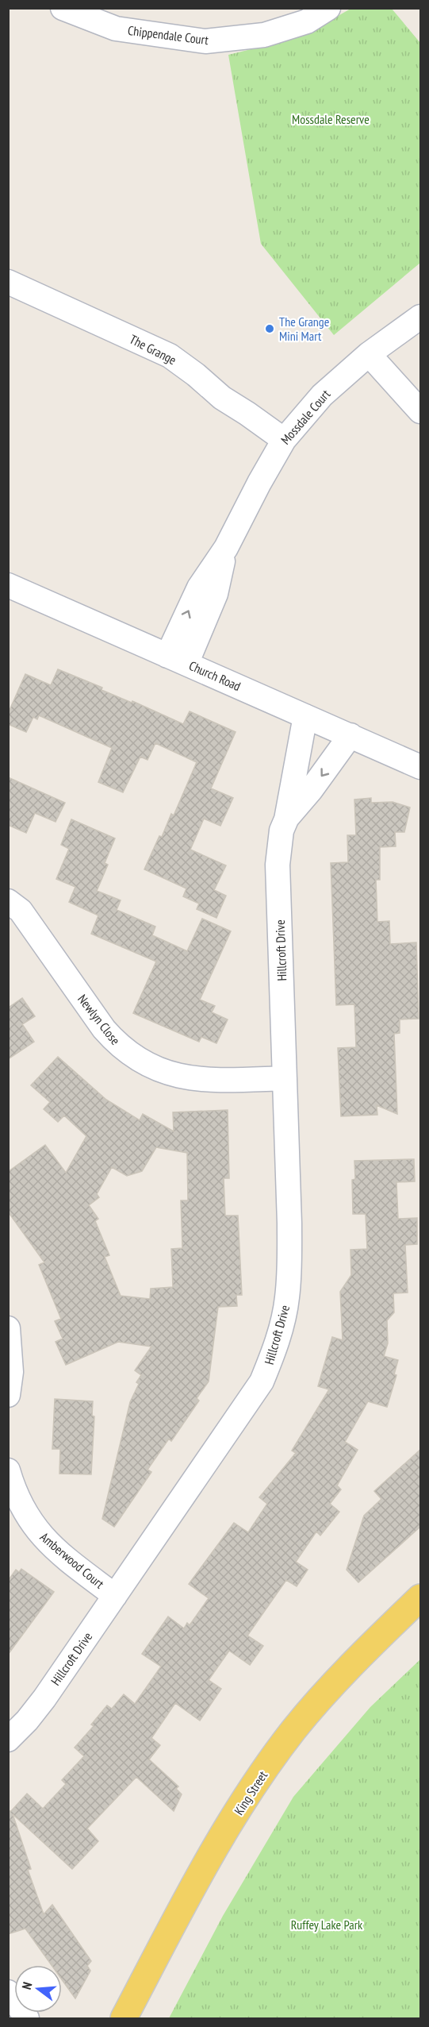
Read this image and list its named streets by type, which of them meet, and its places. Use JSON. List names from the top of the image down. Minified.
{"streets":{"main road":["King Street"],"street":["Chippendale Court","The Grange","Mossdale Court","Church Road","Hillcroft Drive","Newlyn Close","Amberwood Court"]},"crossings":[["The Grange","Mossdale Court"],["Mossdale Court","Church Road"],["Church Road","Hillcroft Drive"],["Hillcroft Drive","Newlyn Close"],["Hillcroft Drive","Amberwood Court"]],"parks":["Mossdale Reserve","Ruffey Lake Park"],"places":["The Grange Mini Mart"],"north":"left"}
